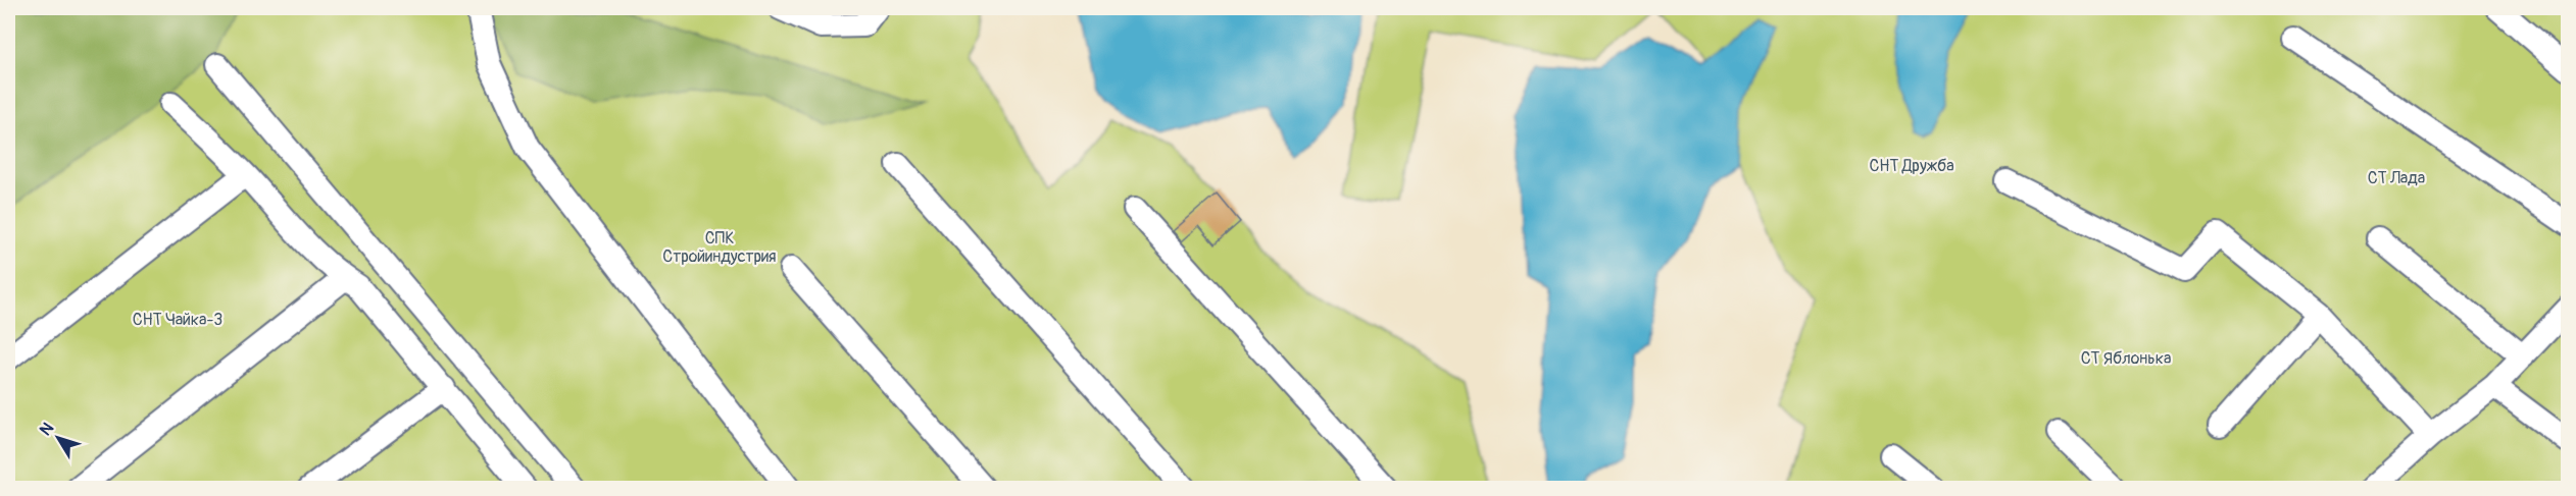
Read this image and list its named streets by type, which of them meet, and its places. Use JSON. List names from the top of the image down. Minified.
{"parks":["СНТ Дружба","СТ Лада","СПК Стройиндустрия","СНТ Чайка-3","СТ Яблонька"],"north":"top left"}
